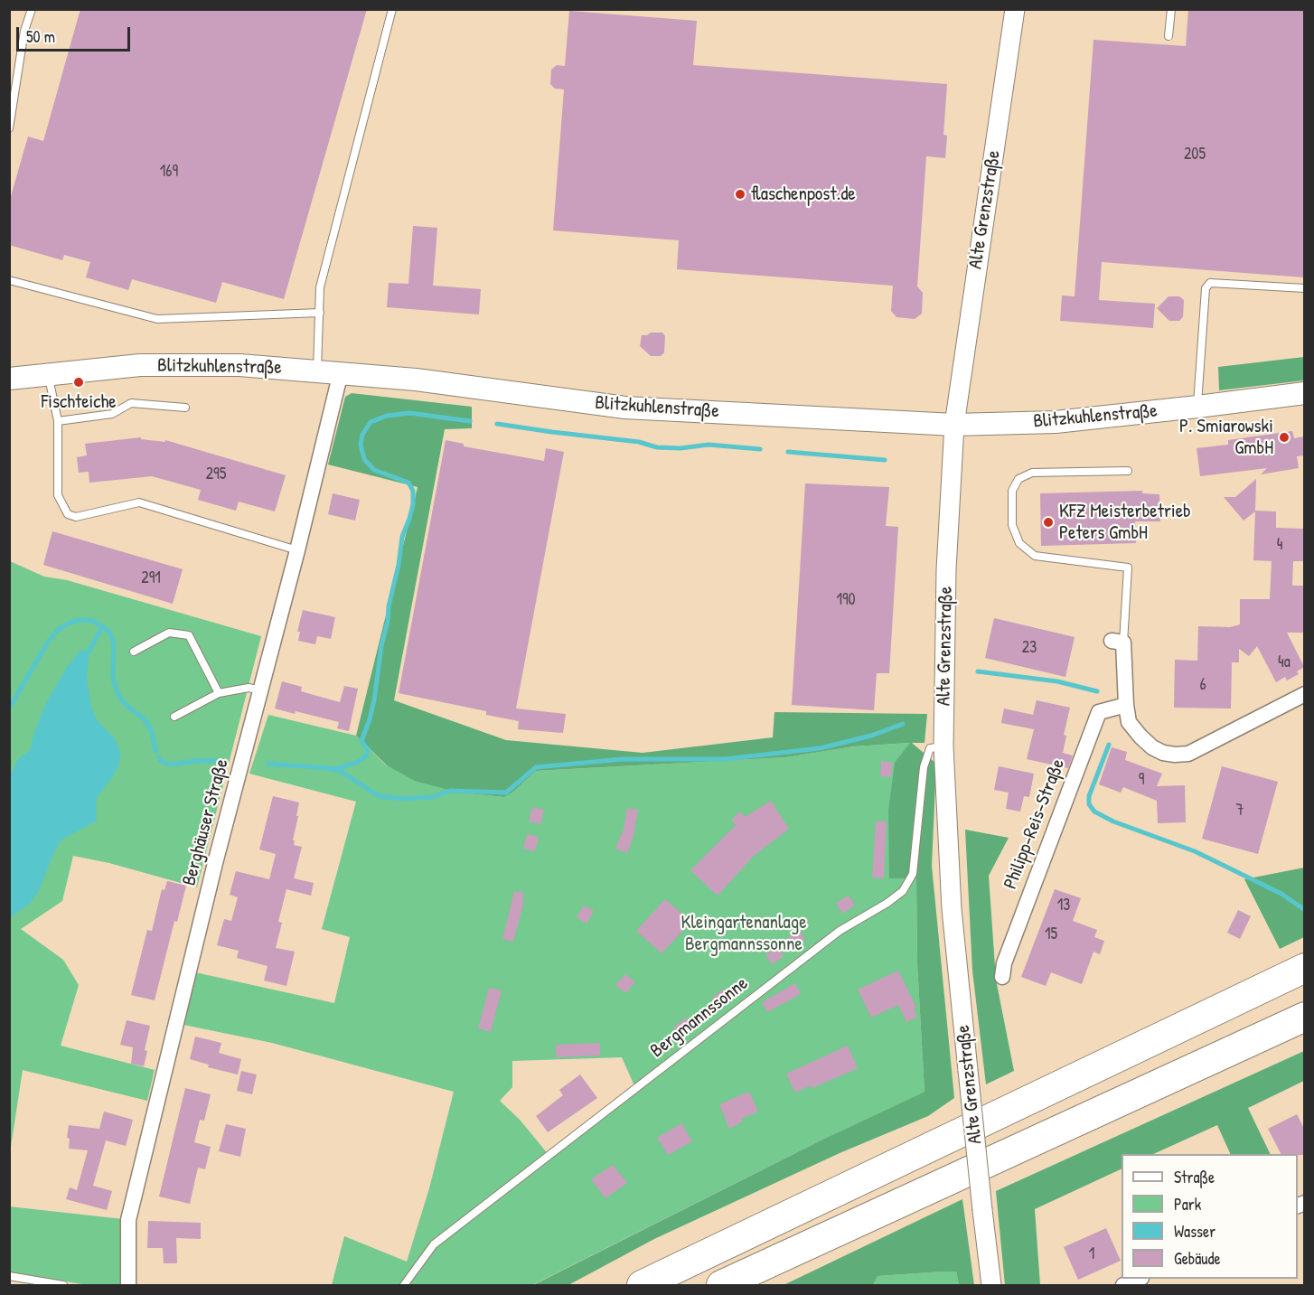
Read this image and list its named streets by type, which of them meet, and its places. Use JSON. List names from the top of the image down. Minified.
{"streets":{"main road":["Blitzkuhlenstraße"],"street":["Alte Grenzstraße","Berghäuser Straße","Philipp-Reis-Straße"],"lane":["Bergmannssonne"]},"crossings":[["Alte Grenzstraße","Blitzkuhlenstraße"],["Alte Grenzstraße","Bergmannssonne"],["Blitzkuhlenstraße","Berghäuser Straße"]],"parks":["Kleingartenanlage Bergmannssonne"],"places":["flaschenpost.de","Fischteiche","P. Smiarowski GmbH","KFZ Meisterbetrieb Peters GmbH"],"house_numbers":["205","169","295","4","291","190","23","4a","6","9","7","13","15","1"],"legend":["Straße","Park","Wasser","Gebäude"],"scale_bar":"50 m"}
